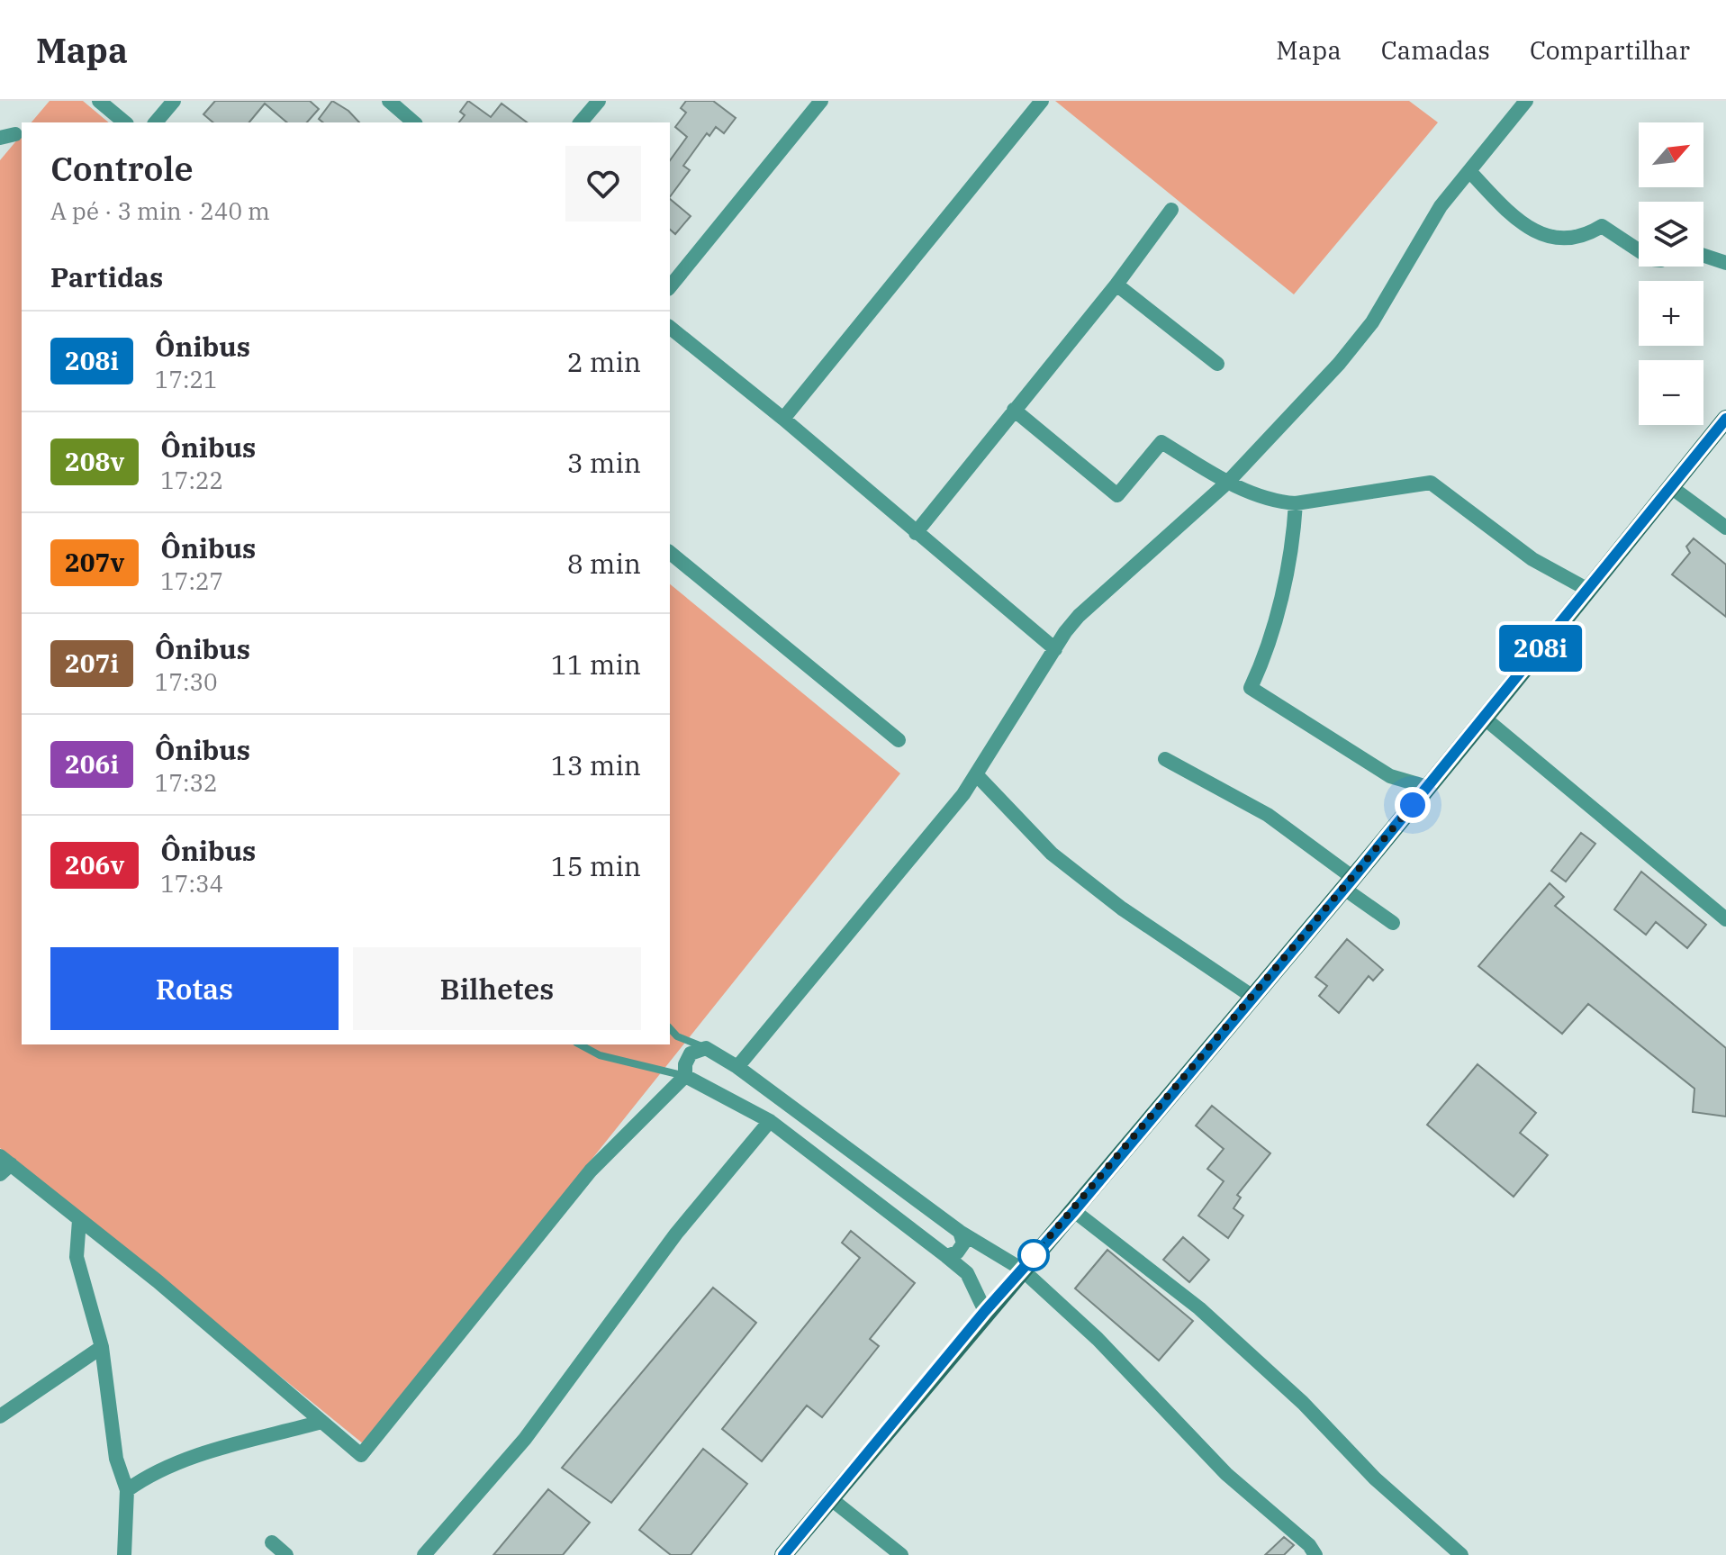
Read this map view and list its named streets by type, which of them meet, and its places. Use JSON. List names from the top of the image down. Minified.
{"lines":["bus line 208i"],"north":"top right","page":{"header":"Mapa","nav":["Mapa","Camadas","Compartilhar"],"on_map":"208i","map_buttons":["+","−"],"heading":[["Controle","A pé · 3 min · 240 m"],"Partidas"],"list":[{"mark":"208i","name":"Ônibus","note":"17:21","value":"2 min"},{"mark":"208v","name":"Ônibus","note":"17:22","value":"3 min"},{"mark":"207v","name":"Ônibus","note":"17:27","value":"8 min"},{"mark":"207i","name":"Ônibus","note":"17:30","value":"11 min"},{"mark":"206i","name":"Ônibus","note":"17:32","value":"13 min"},{"mark":"206v","name":"Ônibus","note":"17:34","value":"15 min"}],"buttons":["Rotas","Bilhetes"]}}
